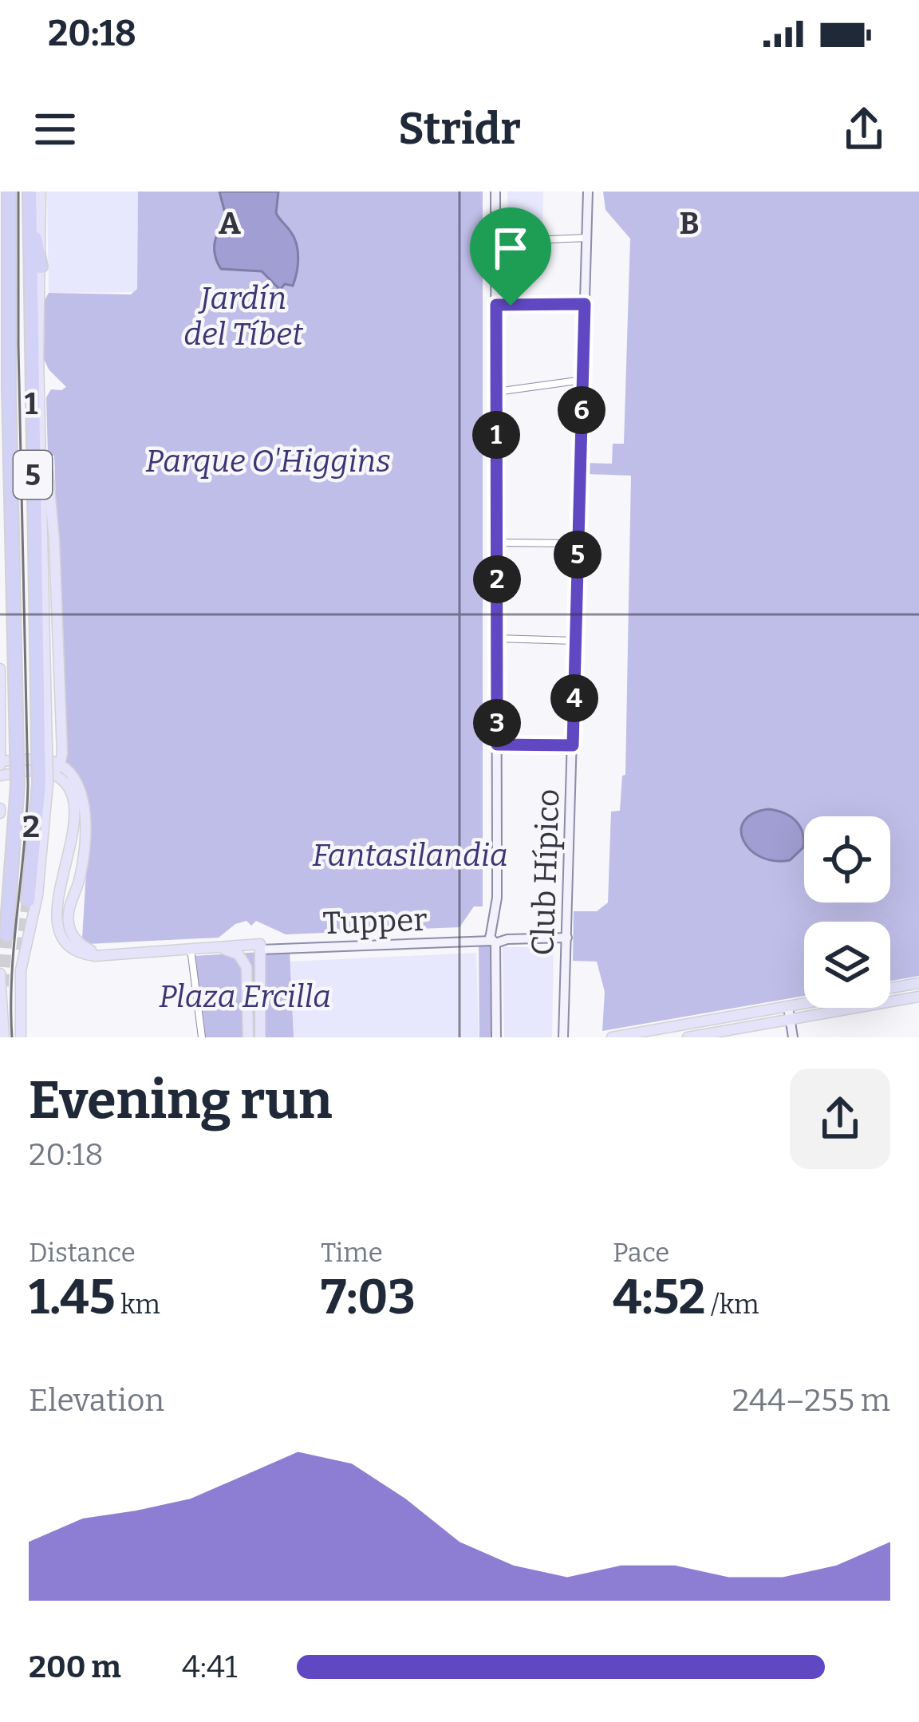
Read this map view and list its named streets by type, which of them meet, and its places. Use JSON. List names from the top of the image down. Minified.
{"streets":{"highway":["5"],"main road":["Club Hípico","Tupper"]},"crossings":[["Club Hípico","Tupper"]],"parks":["Jardín del Tíbet","Parque O'Higgins","Fantasilandia","Plaza Ercilla"],"page":{"status":"20:18","header":"Stridr","pins":["6","1","5","2","4","3"],"heading":["Evening run","20:18"],"stats":[["Distance","1.45 km"],["Time","7:03"],["Pace","4:52 /km"]],"chart":["Elevation","244–255 m"],"list":[{"name":"200 m","note":"4:41"}]},"grid":{"columns":["A","B"],"rows":["1","2"]}}
